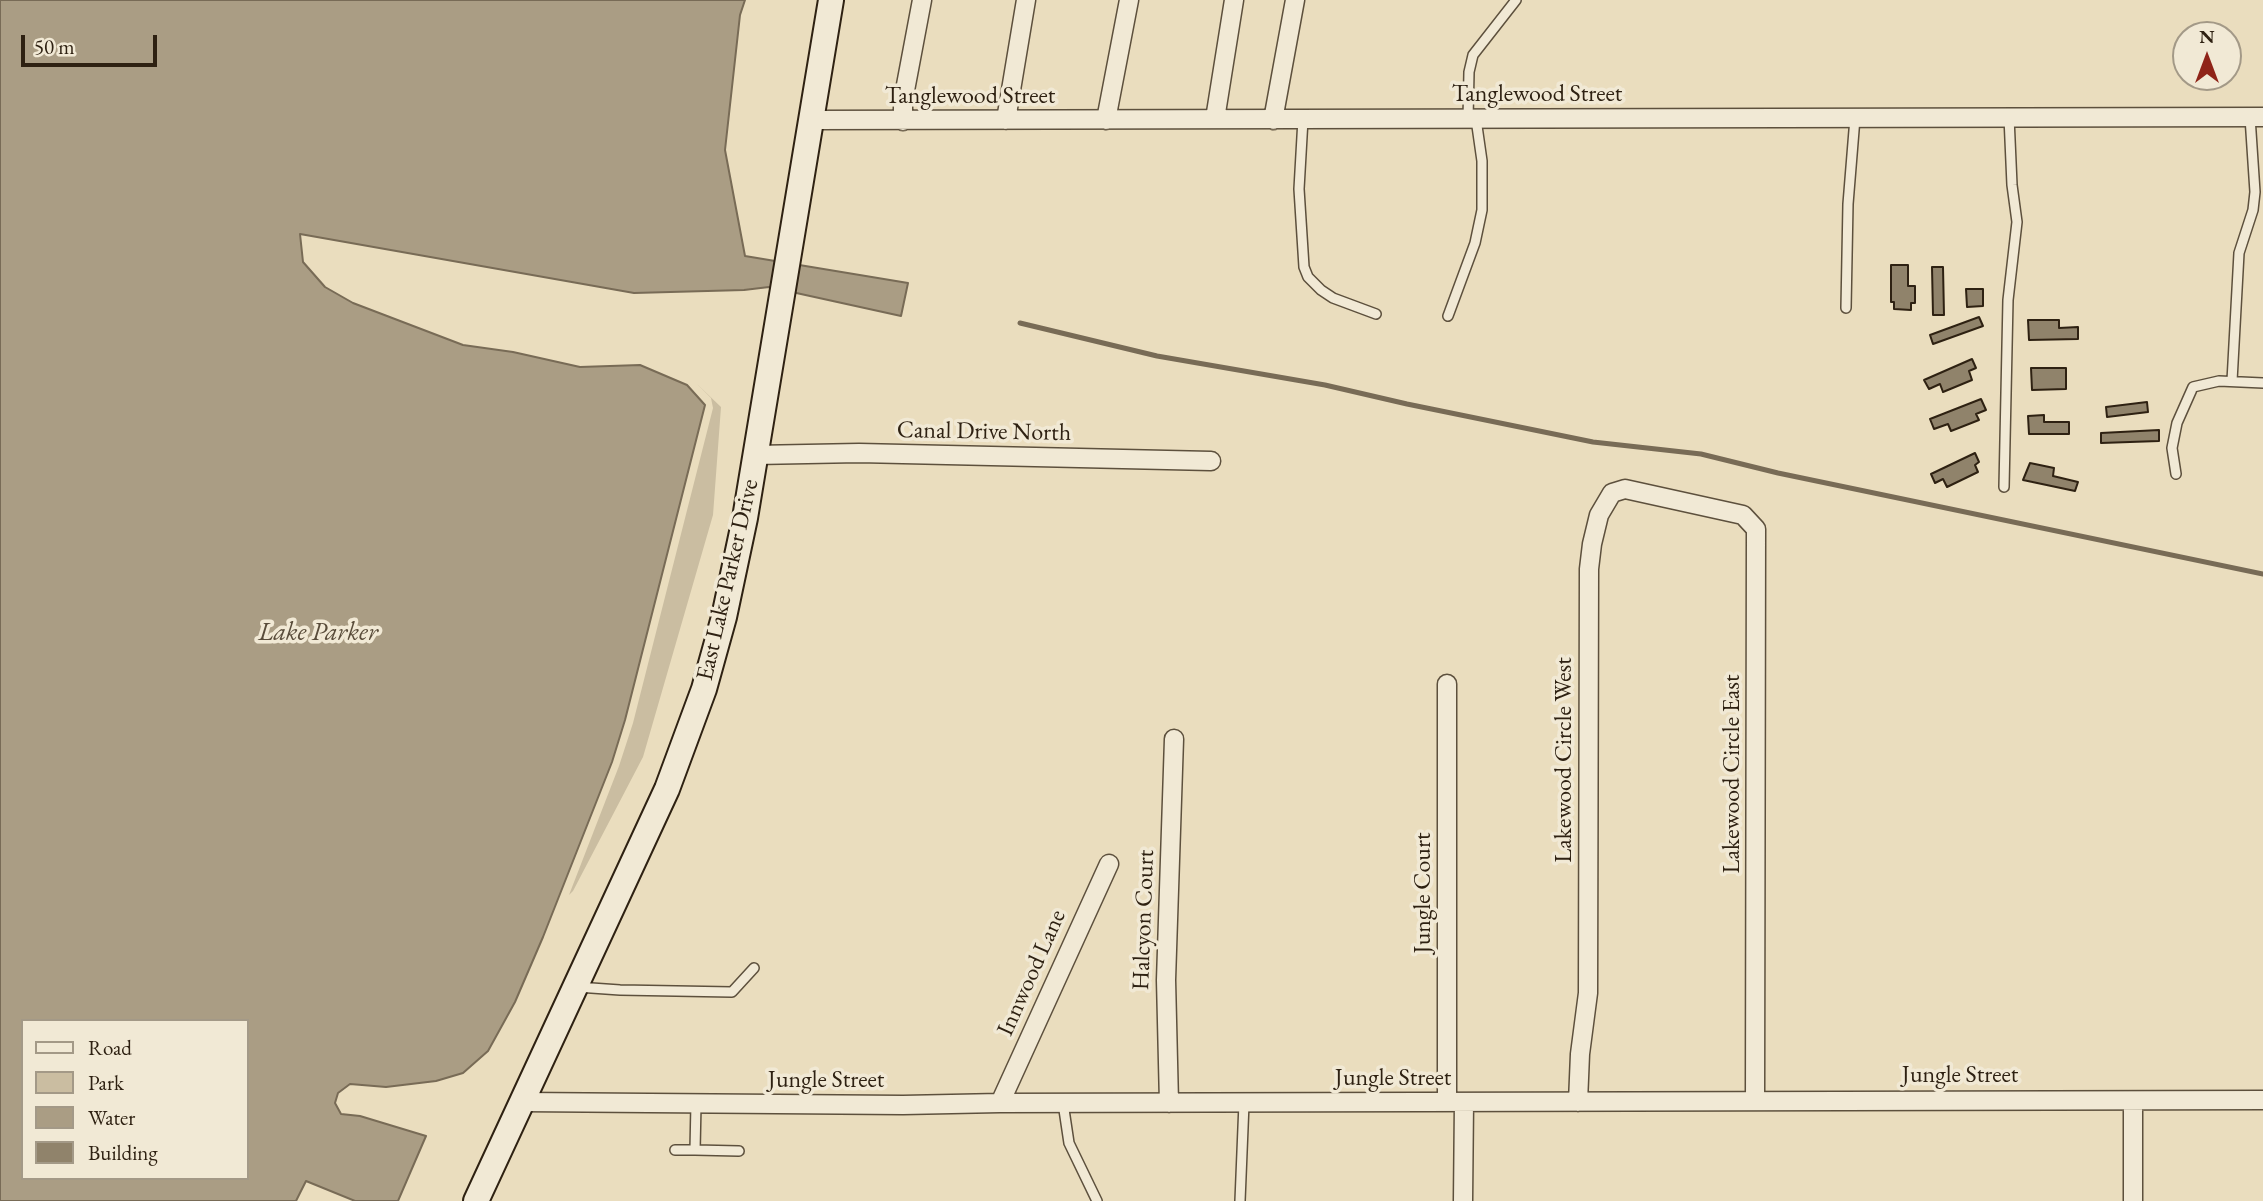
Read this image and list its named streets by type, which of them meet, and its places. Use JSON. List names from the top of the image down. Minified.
{"streets":{"street":["Tanglewood Street","Canal Drive North","East Lake Parker Drive","Lakewood Circle West","Lakewood Circle East","Jungle Court","Halcyon Court","Innwood Lane","Jungle Street"]},"crossings":[["Tanglewood Street","East Lake Parker Drive"],["Canal Drive North","East Lake Parker Drive"],["East Lake Parker Drive","Jungle Street"],["Lakewood Circle West","Lakewood Circle East"],["Lakewood Circle West","Jungle Street"],["Lakewood Circle East","Jungle Street"],["Jungle Court","Jungle Street"],["Halcyon Court","Jungle Street"],["Innwood Lane","Jungle Street"]],"water":["Lake Parker"],"legend":["Road","Park","Water","Building"],"scale_bar":"50 m","north":"top"}
